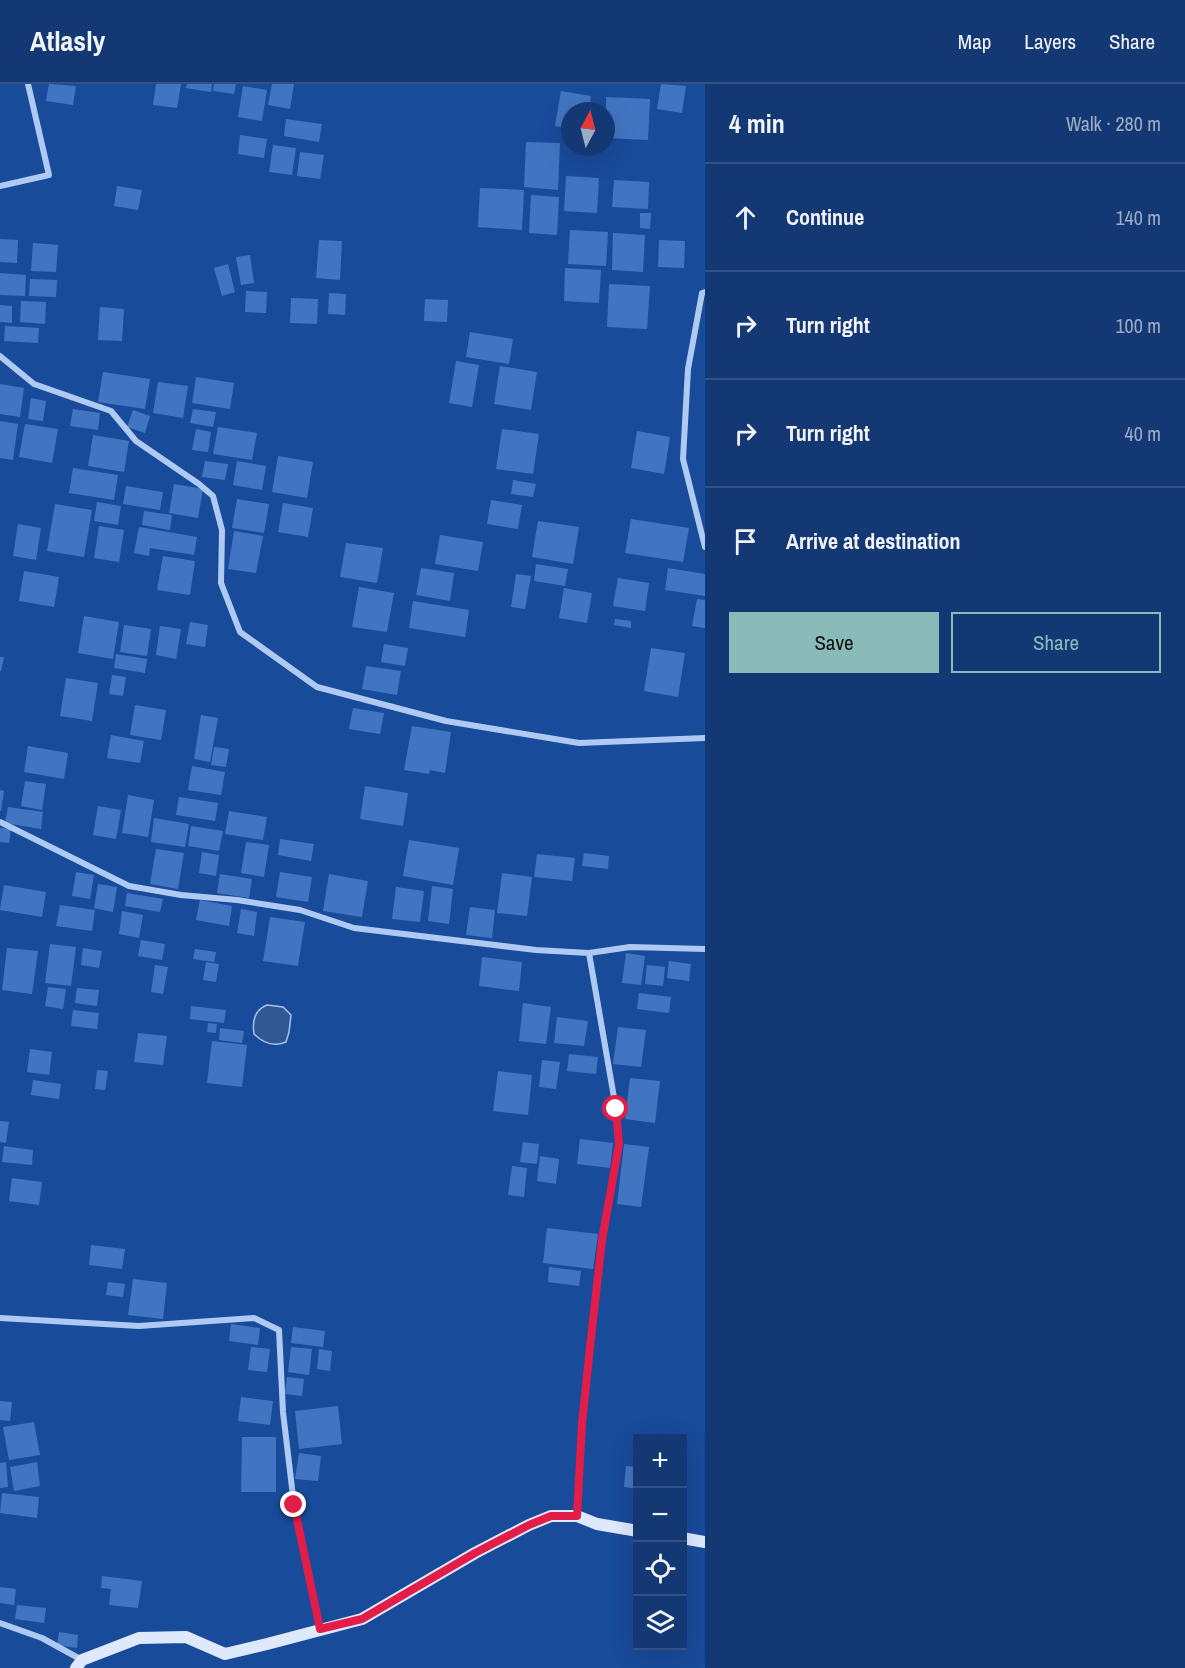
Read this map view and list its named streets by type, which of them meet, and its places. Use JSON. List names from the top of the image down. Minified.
{"north":"top","page":{"header":"Atlasly","nav":["Map","Layers","Share"],"heading":["4 min","Walk · 280 m"],"list":[["Continue","140 m"],["Turn right","100 m"],["Turn right","40 m"],"Arrive at destination"],"buttons":["Save","Share"],"map_buttons":["+","−"]}}
